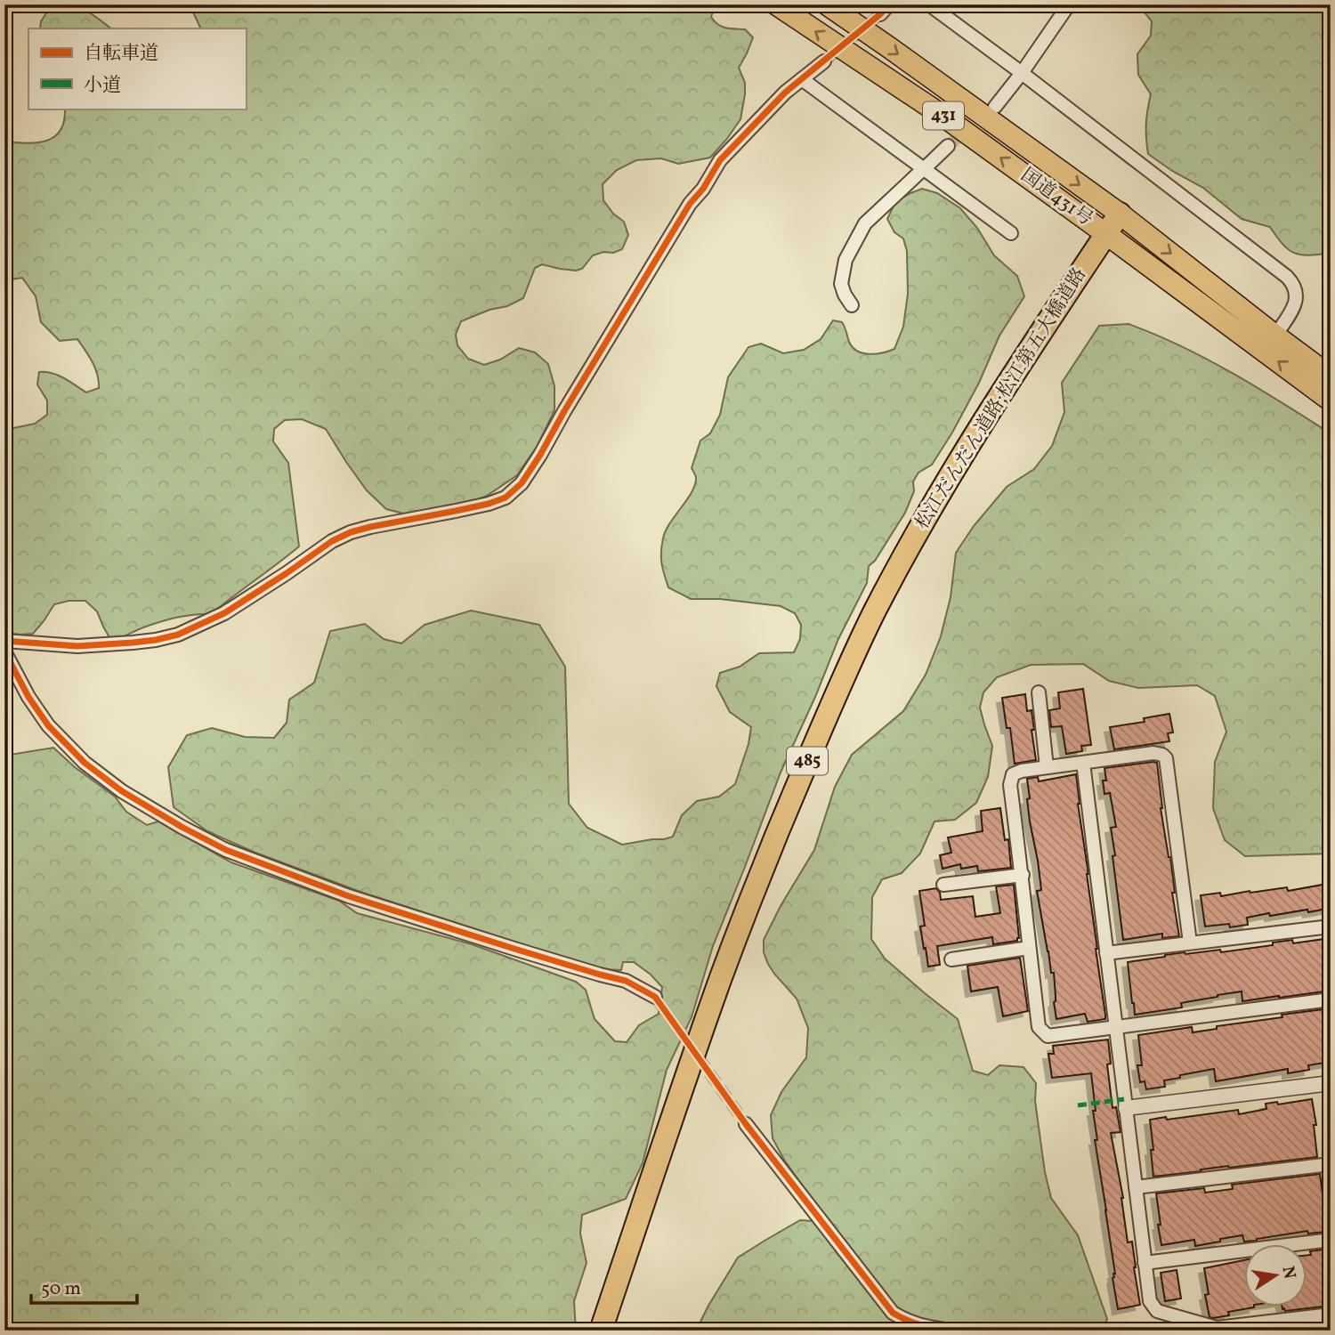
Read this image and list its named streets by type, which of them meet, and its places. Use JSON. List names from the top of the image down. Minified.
{"streets":{"highway":["431","国道431号","松江だんだん道路;松江第五大橋道路","485"]},"crossings":[["国道431号","松江だんだん道路;松江第五大橋道路"],["国道431号","485"],["松江だんだん道路;松江第五大橋道路","485"]],"legend":["自転車道","小道"],"scale_bar":"50 m","north":"right"}
